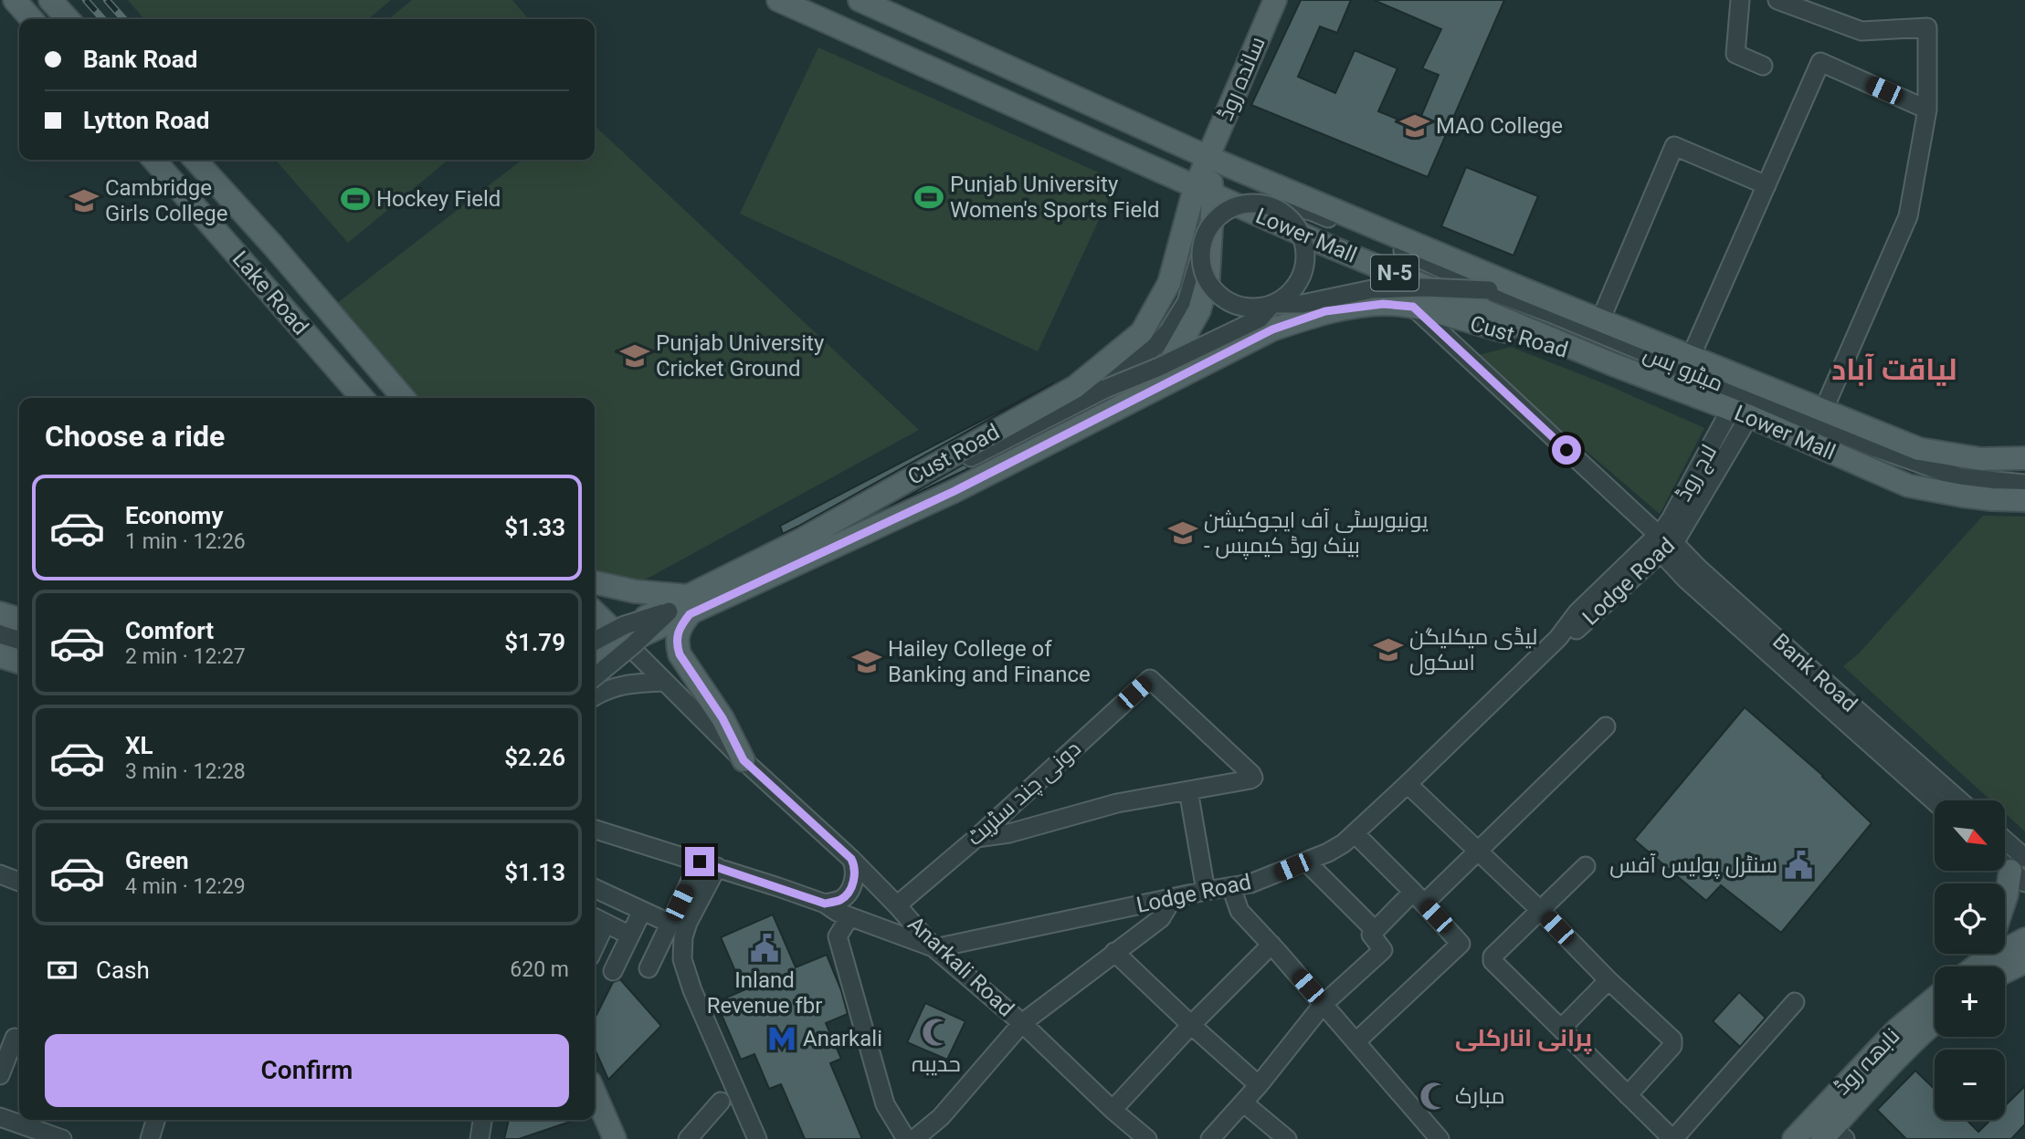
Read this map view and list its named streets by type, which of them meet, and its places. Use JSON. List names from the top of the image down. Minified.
{"streets":{"main road":["ساندہ روڈ","Lower Mall","N-5","Lake Road","Cust Road","نابھہ روڈ"],"street":["میٹرو بس","Lodge Road","Bank Road","دونی چند سٹریٹ","Anarkali Road"]},"crossings":[["ساندہ روڈ","Lower Mall"],["Lower Mall","Cust Road"],["Lower Mall","Lodge Road"],["Lower Mall","Bank Road"],["Cust Road","میٹرو بس"],["Cust Road","Bank Road"],["Cust Road","Anarkali Road"],["Lodge Road","Bank Road"],["Lodge Road","Anarkali Road"],["دونی چند سٹریٹ","Anarkali Road"]],"districts":["لیاقت آباد","پرانی انارکلی"],"places":{"school or university":["MAO College","Cambridge Girls College","Punjab University Cricket Ground","یونیورسٹی آف ایجوکیشن - بینک روڈ کیمپس","لیڈی میکلیگن اسکول","Hailey College of Banking and Finance"],"sports":["Punjab University Women's Sports Field","Hockey Field"],"public building":["سنٹرل پولیس آفس","Inland Revenue fbr"],"mosque":["حدیبہ","مبارک"],"metro station":["Anarkali"]},"north":"bottom right","page":{"banner":["Bank Road","Lytton Road"],"heading":"Choose a ride","list":[{"name":"Economy","note":"1 min · 12:26","value":"$1.33"},{"name":"Comfort","note":"2 min · 12:27","value":"$1.79"},{"name":"XL","note":"3 min · 12:28","value":"$2.26"},{"name":"Green","note":"4 min · 12:29","value":"$1.13"}],"map_buttons":["+","−"],"pay":["Cash","620 m"],"buttons":"Confirm"}}
